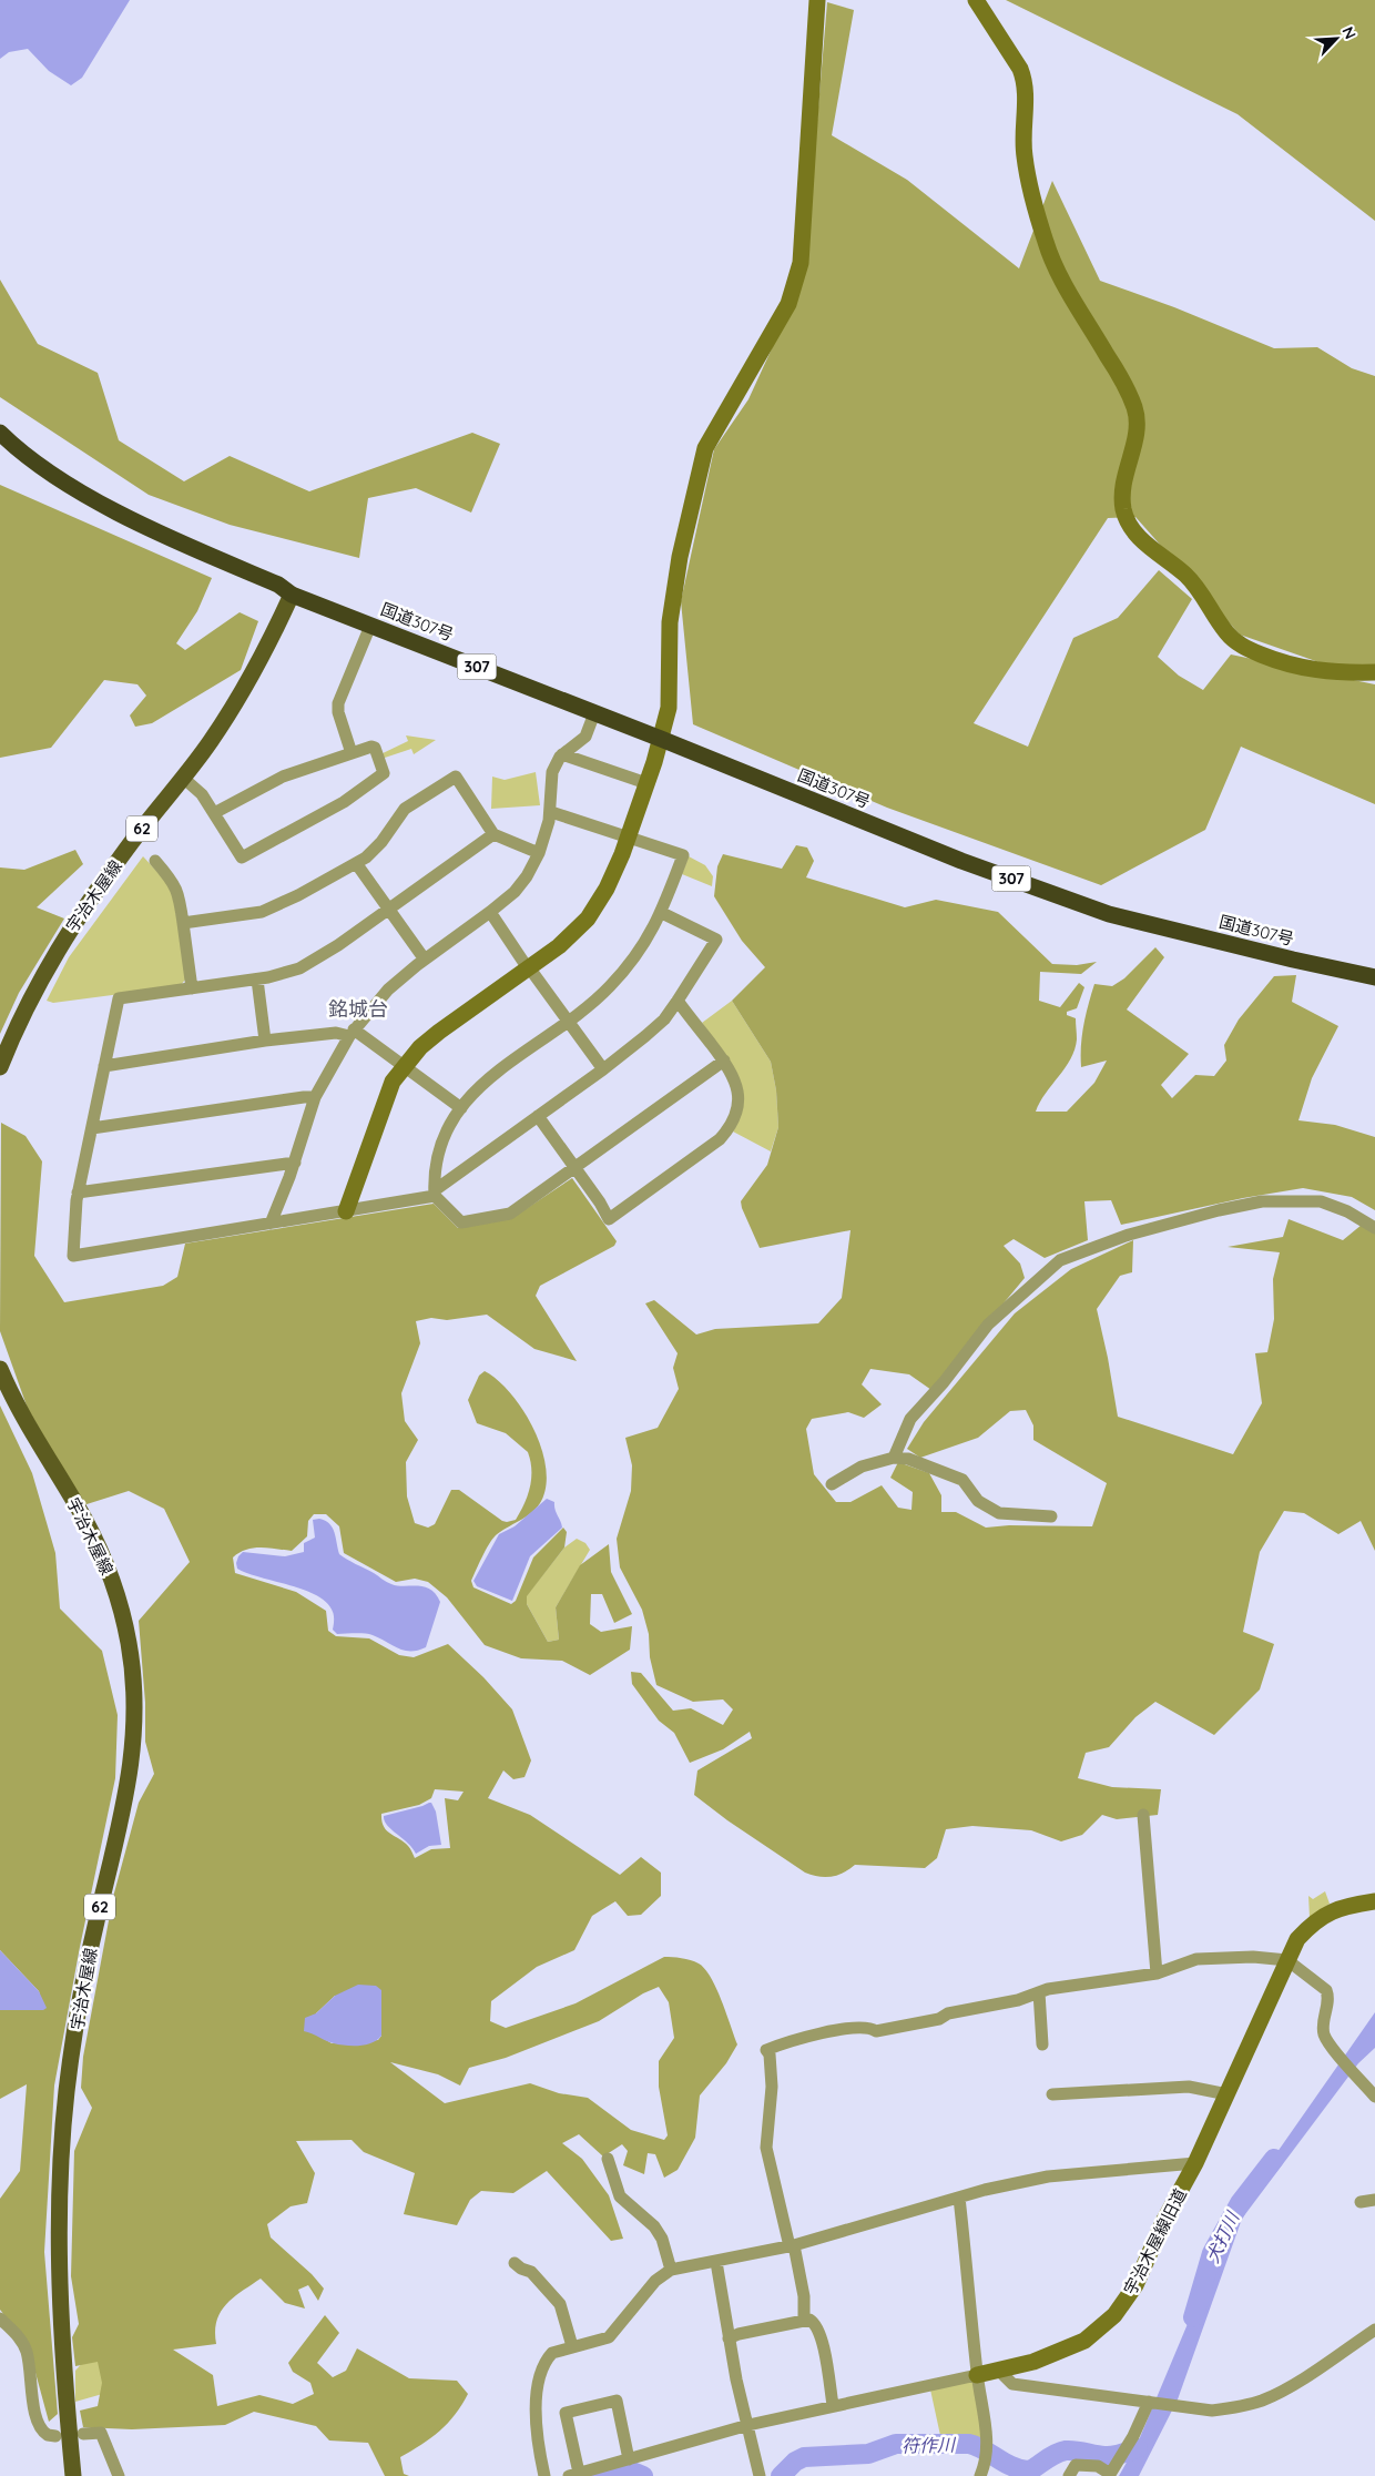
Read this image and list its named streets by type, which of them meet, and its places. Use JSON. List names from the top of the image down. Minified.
{"streets":{"highway":["国道307号","307"],"main road":["62","宇治木屋線"],"street":["宇治木屋線旧道"]},"crossings":[["国道307号","宇治木屋線"]],"districts":["銘城台"],"water":["犬打川","符作川"],"north":"top right"}
